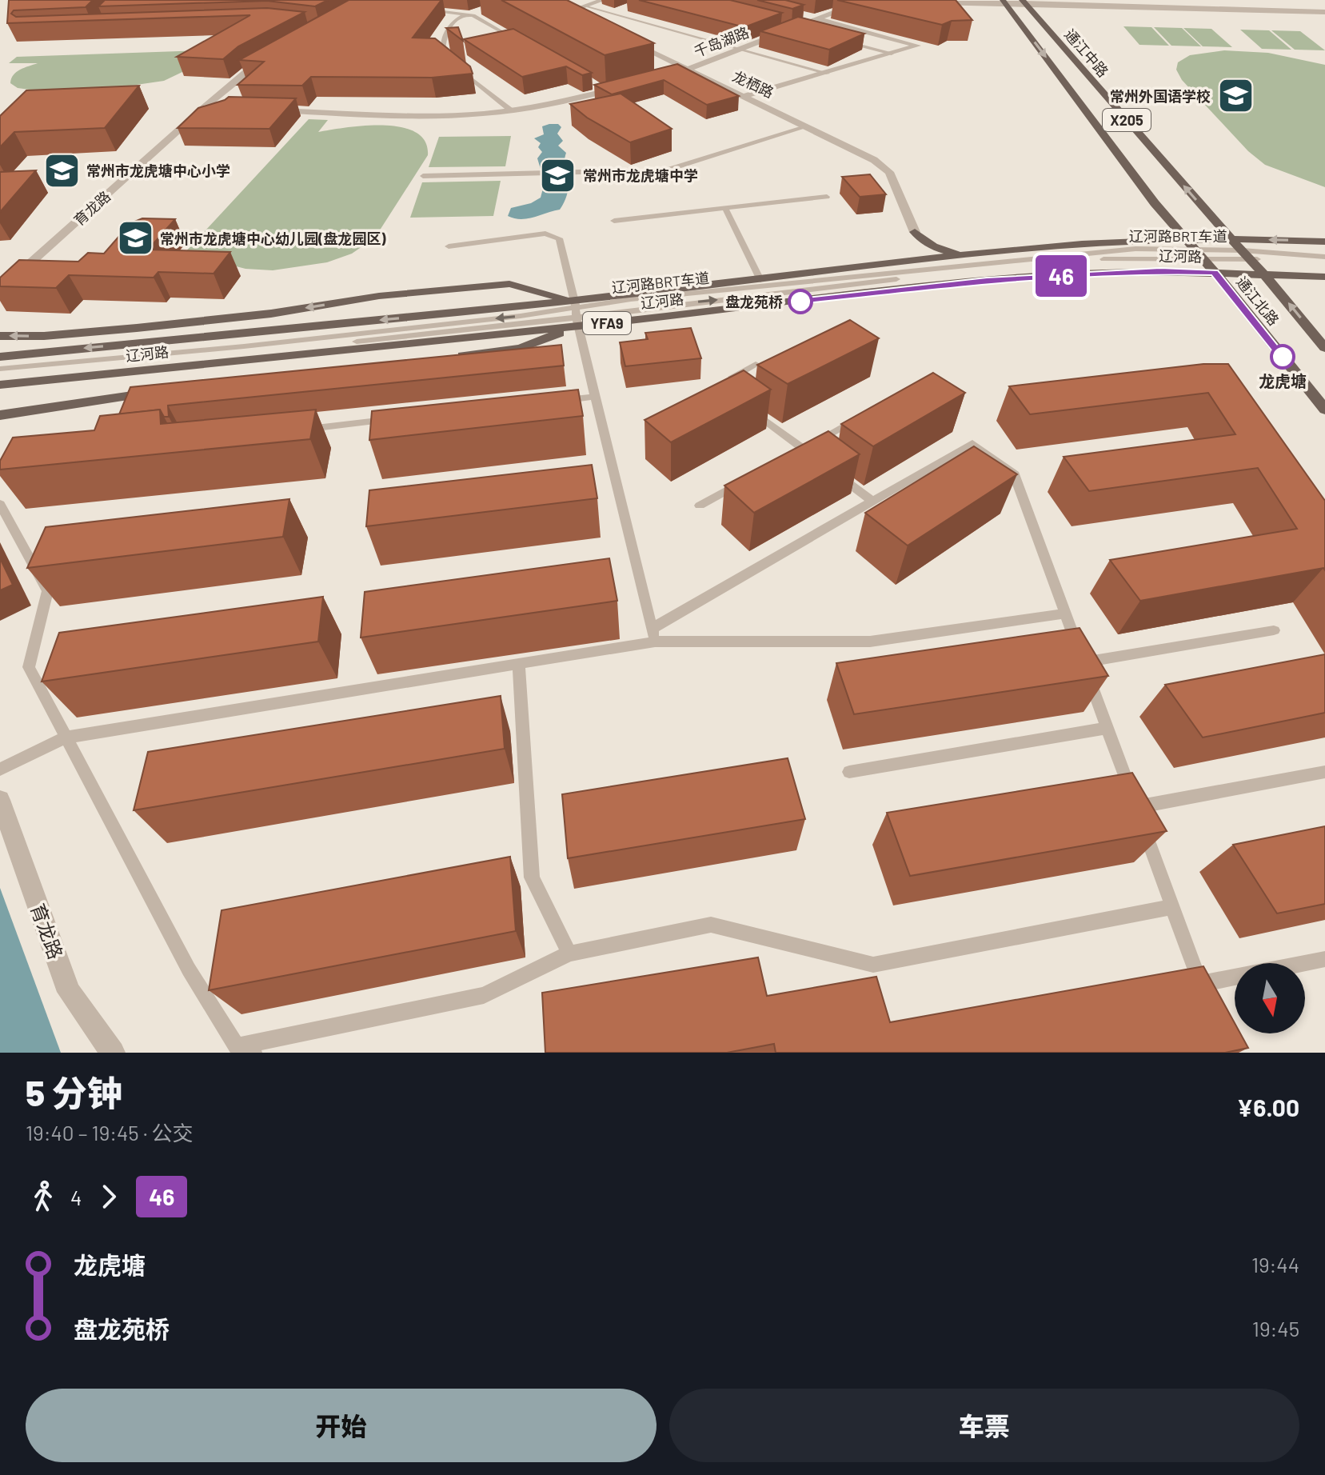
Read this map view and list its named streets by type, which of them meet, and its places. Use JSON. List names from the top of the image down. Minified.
{"streets":{"main road":["通江中路","X205","辽河路","通江北路","YFA9"],"street":["千岛湖路","龙栖路","育龙路"],"lane":["辽河路BRT车道"]},"crossings":[["千岛湖路","龙栖路"],["通江中路","辽河路BRT车道"],["通江中路","通江北路"],["通江中路","YFA9"],["X205","辽河路BRT车道"],["X205","辽河路"],["X205","通江北路"],["X205","YFA9"],["辽河路BRT车道","辽河路"],["辽河路BRT车道","通江北路"],["辽河路BRT车道","YFA9"],["辽河路","通江北路"],["辽河路","YFA9"],["通江北路","YFA9"]],"places":{"school or university":["常州外国语学校","常州市龙虎塘中心小学","常州市龙虎塘中学","常州市龙虎塘中心幼儿园(盘龙园区)"],"other":["盘龙苑桥","龙虎塘"]},"lines":["bus line 46"],"north":"bottom","page":{"on_map":"46","heading":["5 分钟","19:40 – 19:45 · 公交","¥6.00"],"legs":["4","46"],"list":[{"name":"龙虎塘","value":"19:44"},{"name":"盘龙苑桥","value":"19:45"}],"buttons":["开始","车票"]}}
